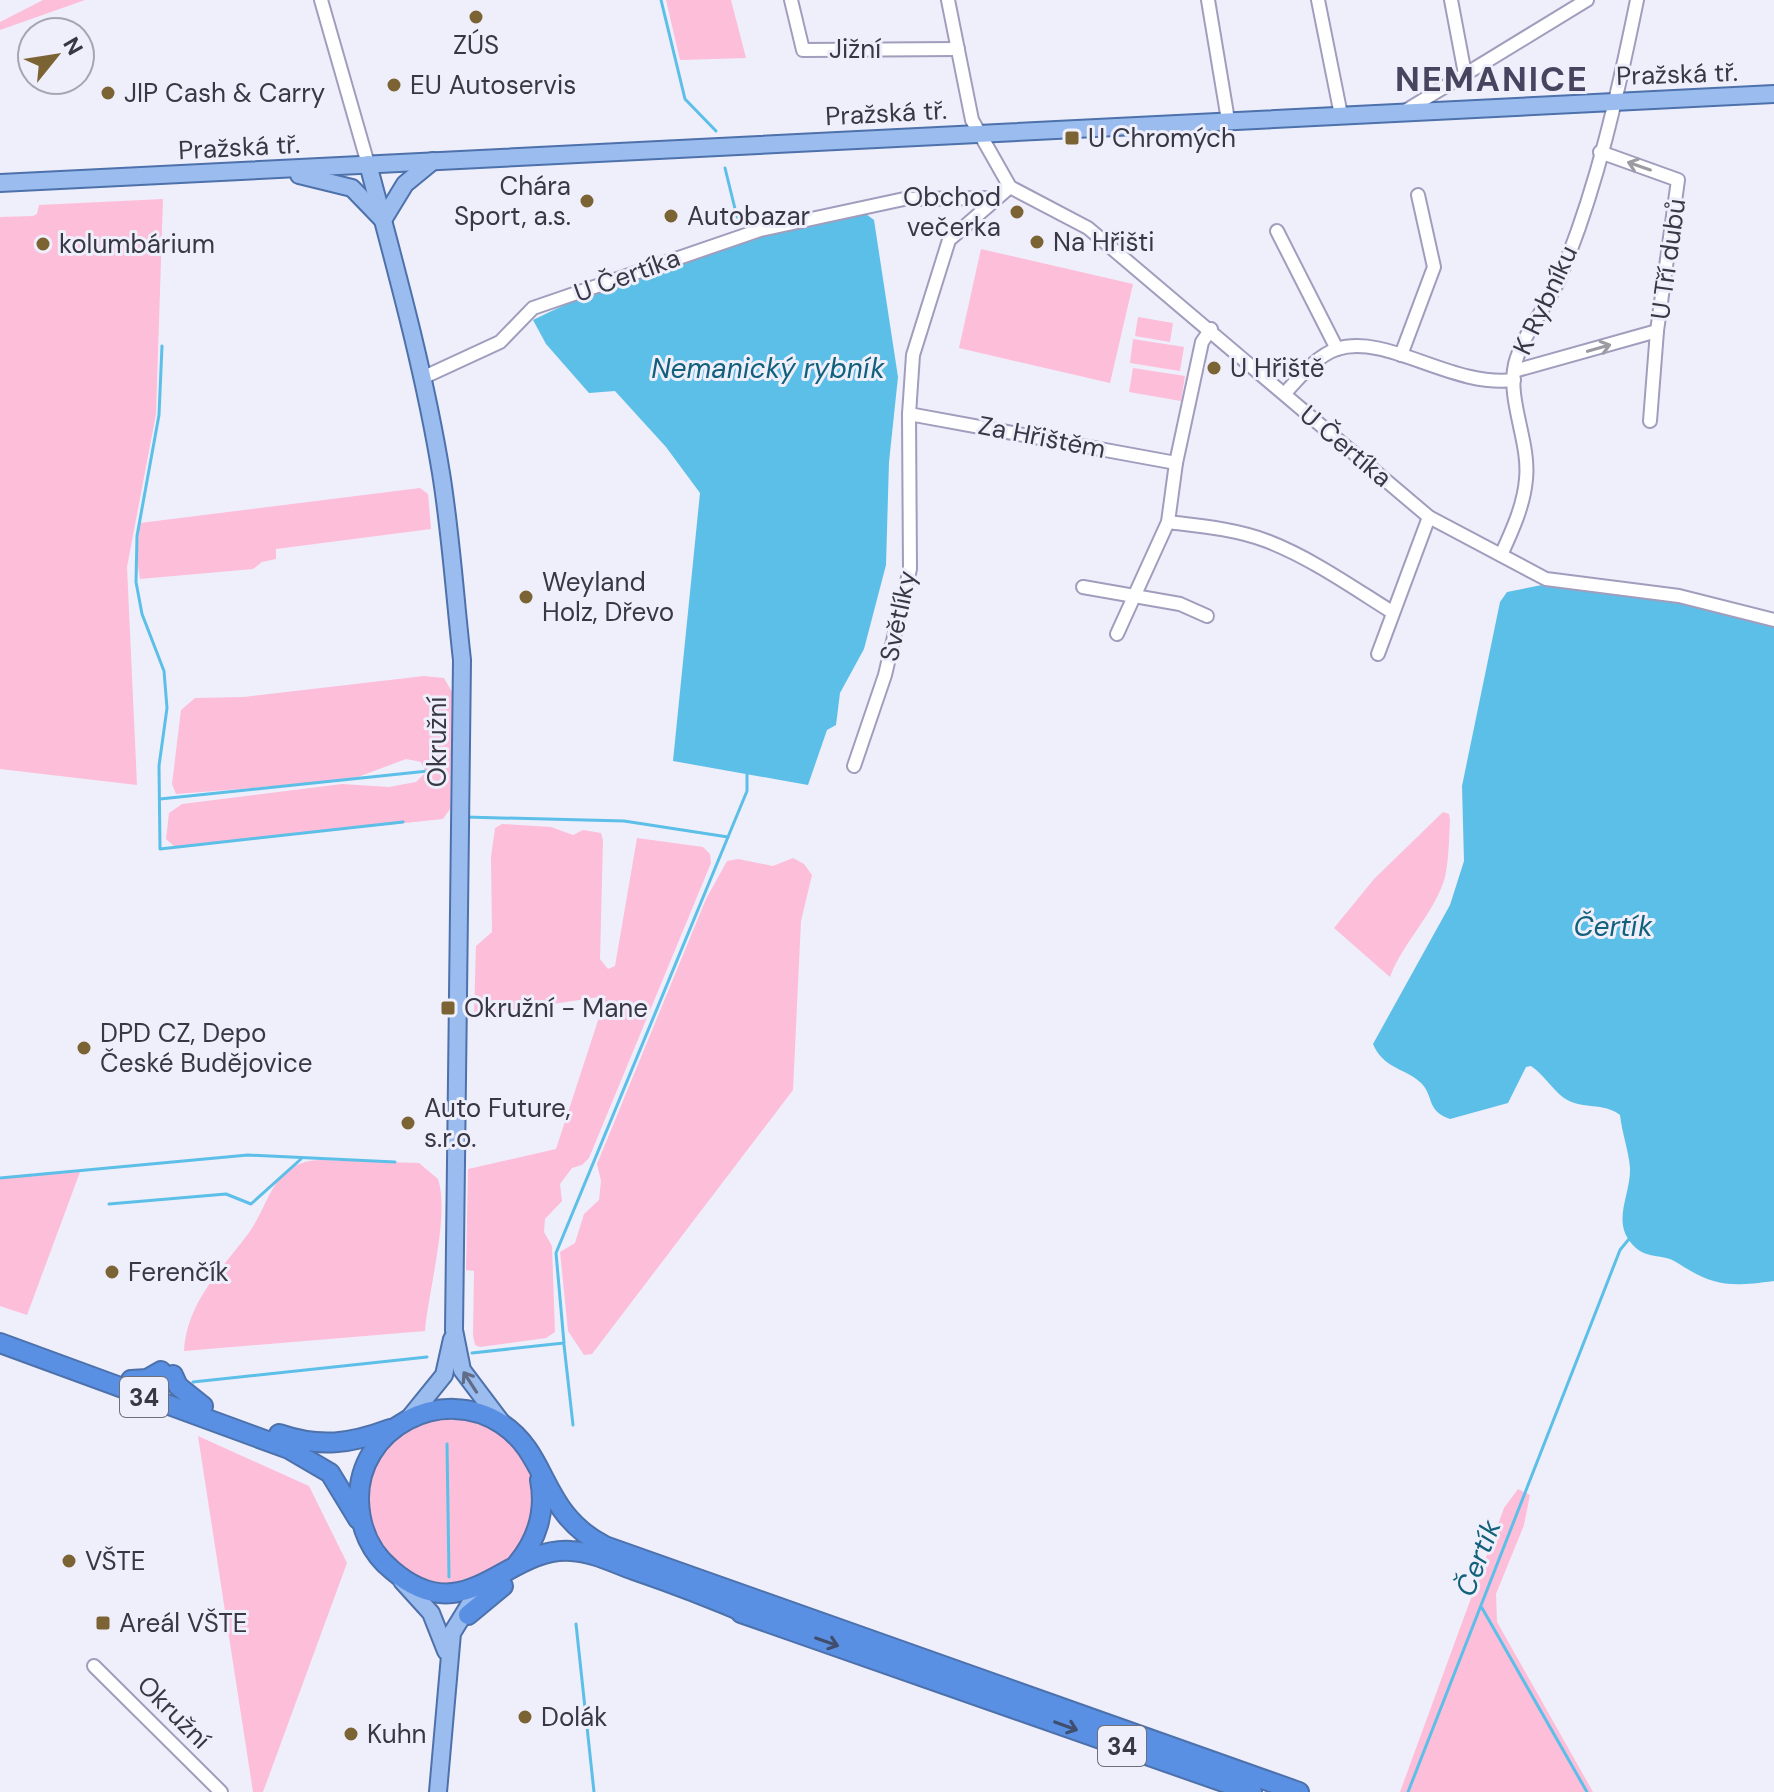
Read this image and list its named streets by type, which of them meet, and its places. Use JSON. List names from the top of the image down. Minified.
{"streets":{"highway":["34"],"main road":["Pražská tř.","Okružní"],"street":["Jižní","U Tří dubů","U Čertíka","K Rybníku","Za Hřištěm","Světlíky"]},"crossings":[["Pražská tř.","K Rybníku"],["Pražská tř.","Okružní"],["U Tří dubů","K Rybníku"],["U Čertíka","K Rybníku"],["U Čertíka","Okružní"],["Za Hřištěm","Světlíky"],["Okružní","34"]],"districts":["NEMANICE"],"water":["Nemanický rybník","Čertík"],"places":{"other":["ZÚS","EU Autoservis","JIP Cash & Carry","Chára Sport, a.s.","Obchod večerka","Autobazar","Na Hřišti","kolumbárium","U Hřiště","Weyland Holz, Dřevo","DPD CZ, Depo České Budějovice","Auto Future, s.r.o.","Ferenčík","VŠTE","Dolák","Kuhn"],"transit":["U Chromých","Okružní - Mane","Areál VŠTE"]},"north":"top right"}
